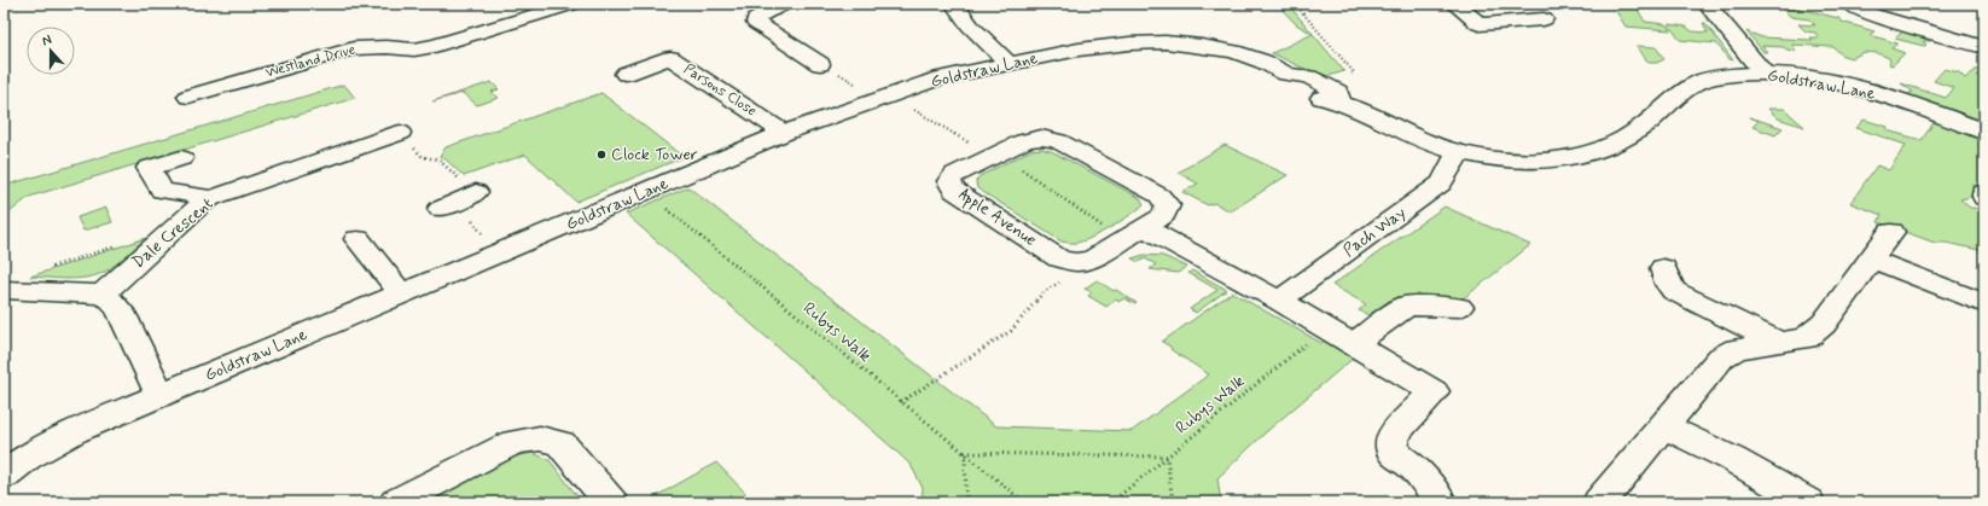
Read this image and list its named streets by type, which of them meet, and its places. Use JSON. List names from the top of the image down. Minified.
{"streets":{"street":["Westland Drive","Goldstraw Lane","Parsons Close","Apple Avenue","Pach Way","Dale Crescent"],"path":["Rubys Walk"]},"crossings":[["Goldstraw Lane","Parsons Close"],["Goldstraw Lane","Pach Way"],["Goldstraw Lane","Rubys Walk"]],"places":["Clock Tower"],"north":"top"}
